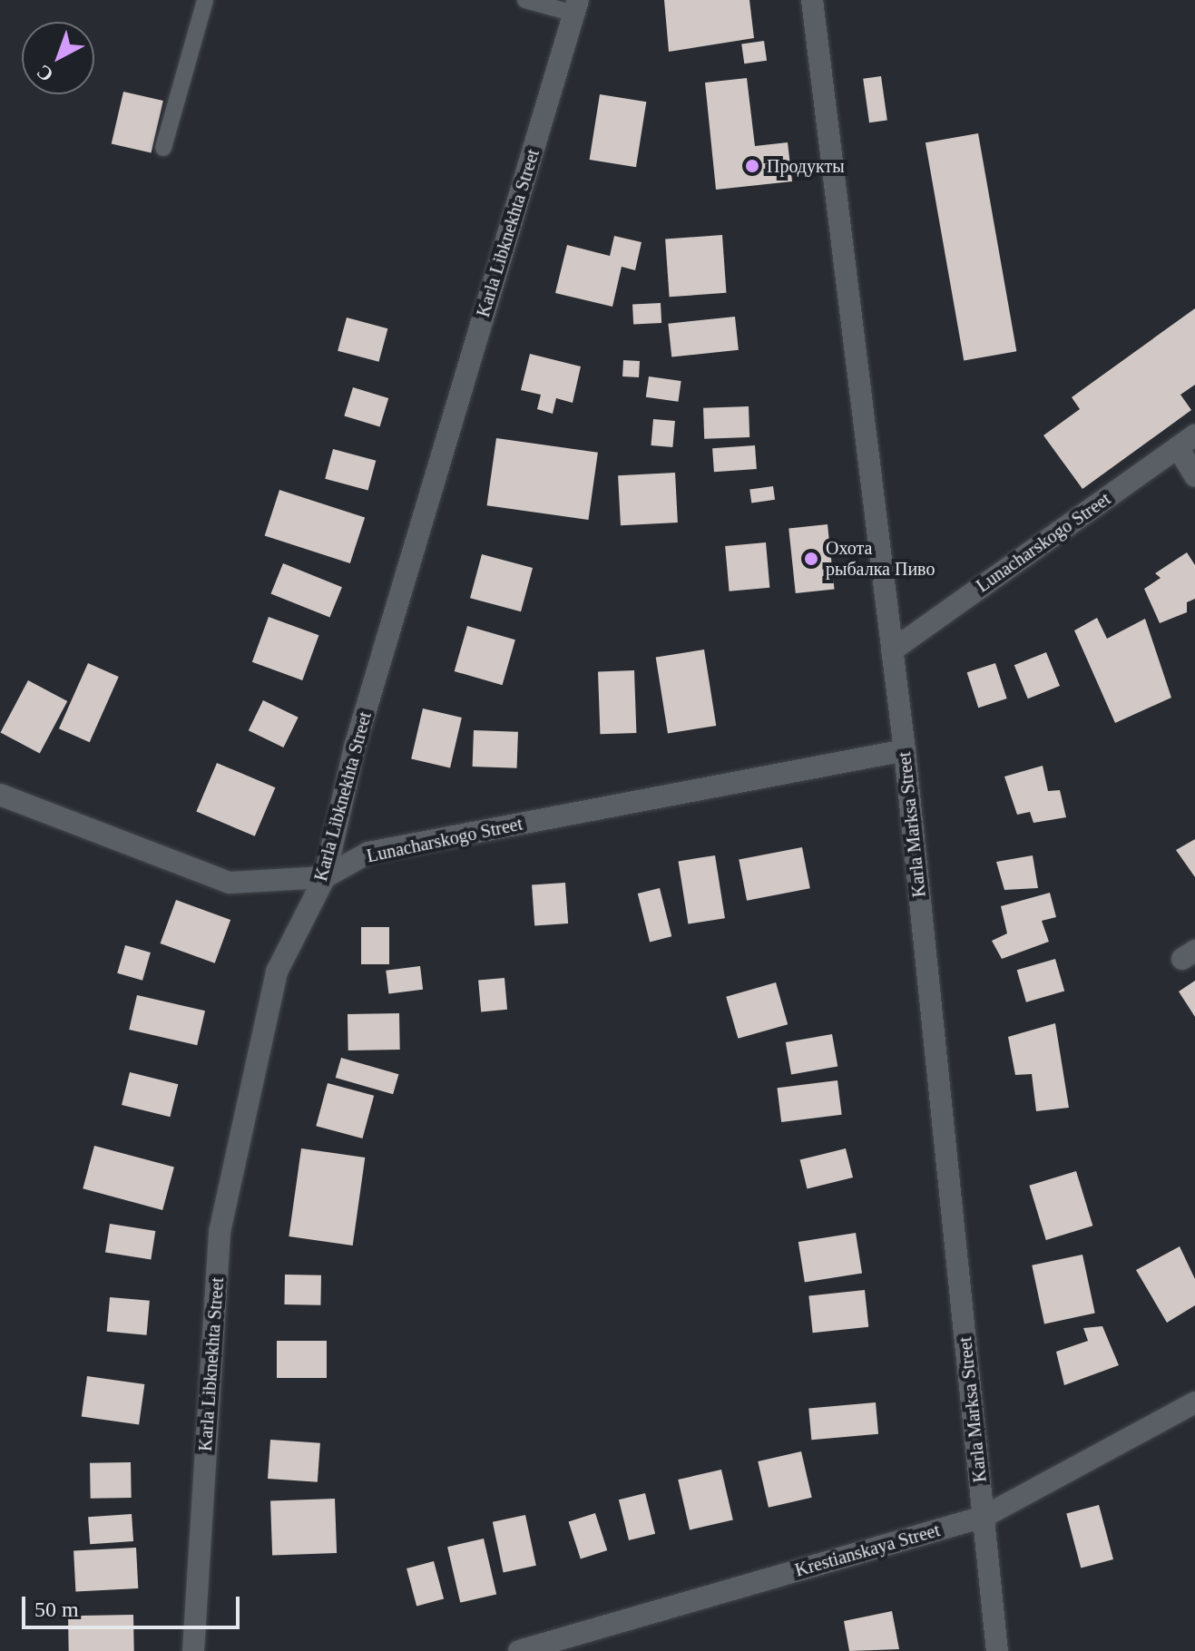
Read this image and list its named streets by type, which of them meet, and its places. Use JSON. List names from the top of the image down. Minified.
{"streets":{"street":["Karla Libknekhta Street","Lunacharskogo Street","Karla Marksa Street","Krestianskaya Street"]},"crossings":[["Karla Libknekhta Street","Lunacharskogo Street"],["Lunacharskogo Street","Karla Marksa Street"],["Karla Marksa Street","Krestianskaya Street"]],"places":["Продукты","Охота рыбалка Пиво"],"scale_bar":"50 m","north":"bottom left"}
